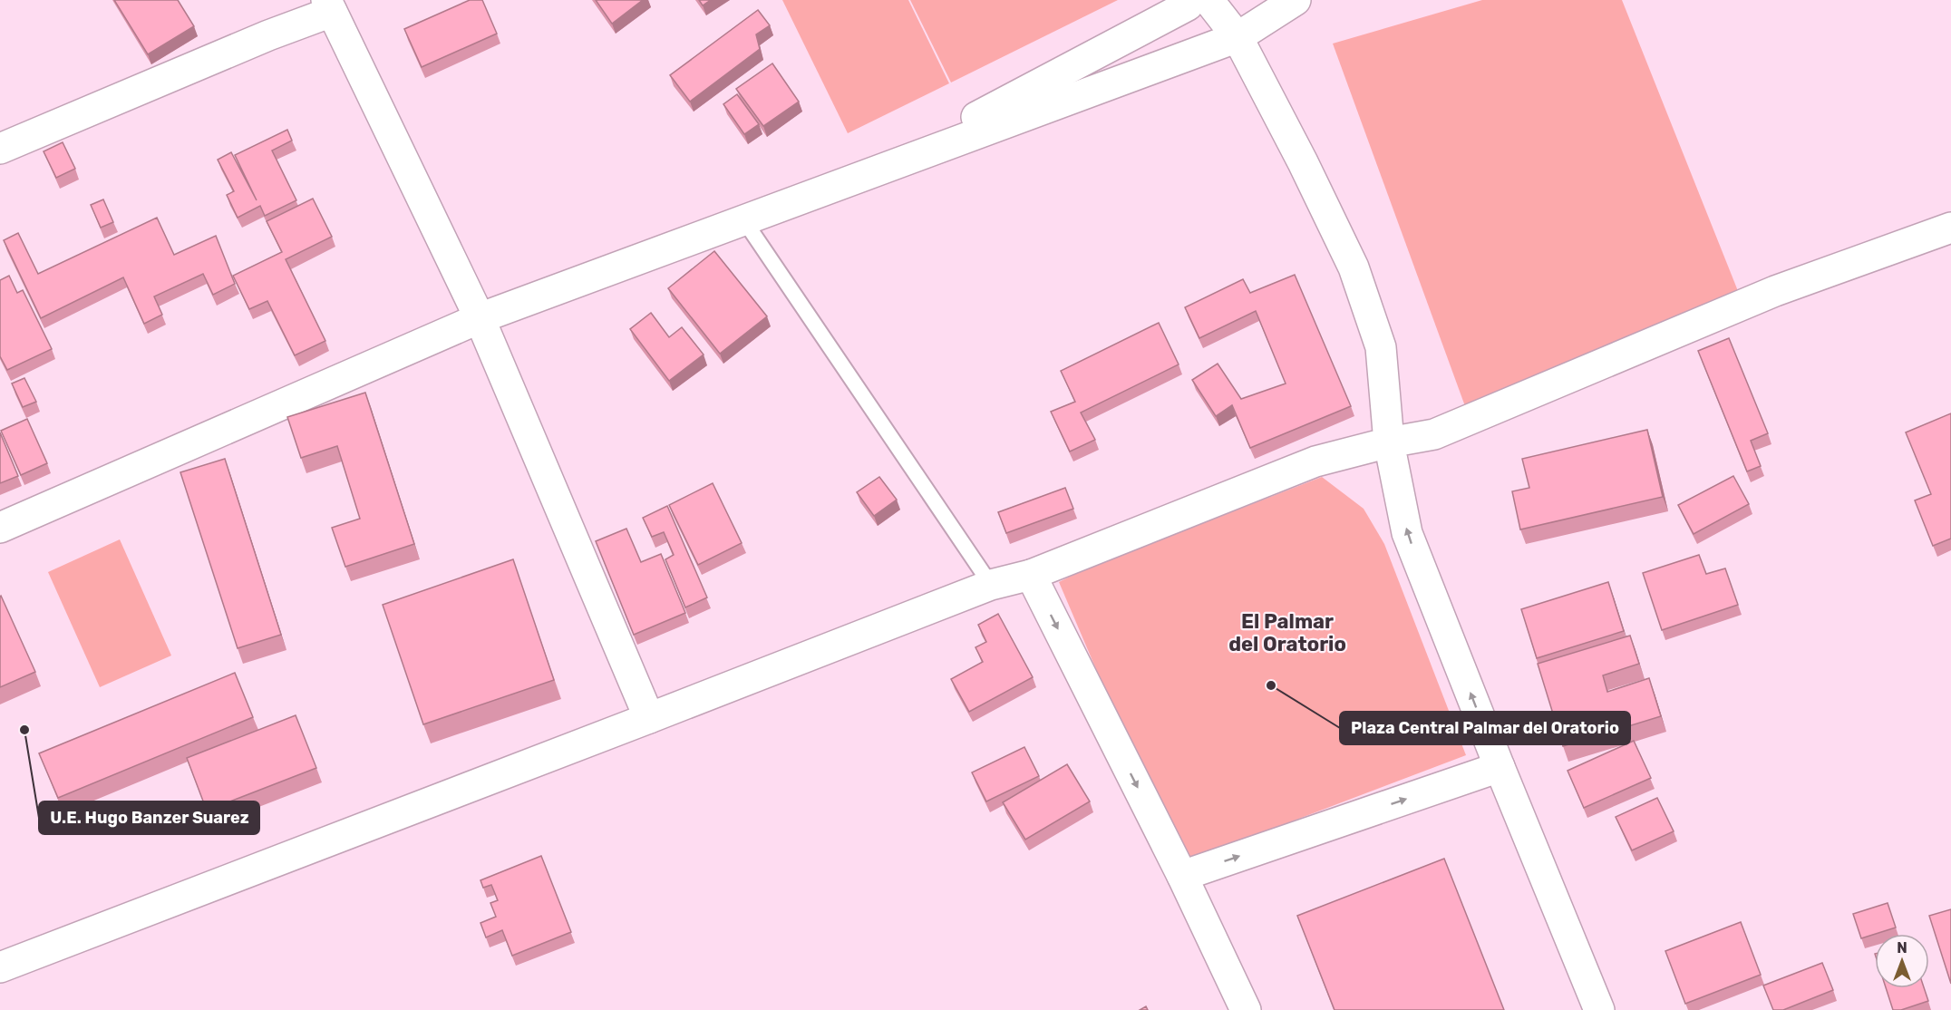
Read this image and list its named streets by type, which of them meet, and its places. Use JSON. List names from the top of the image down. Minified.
{"districts":["El Palmar del Oratorio"],"places":["Plaza Central Palmar del Oratorio","U.E. Hugo Banzer Suarez"],"north":"top"}
